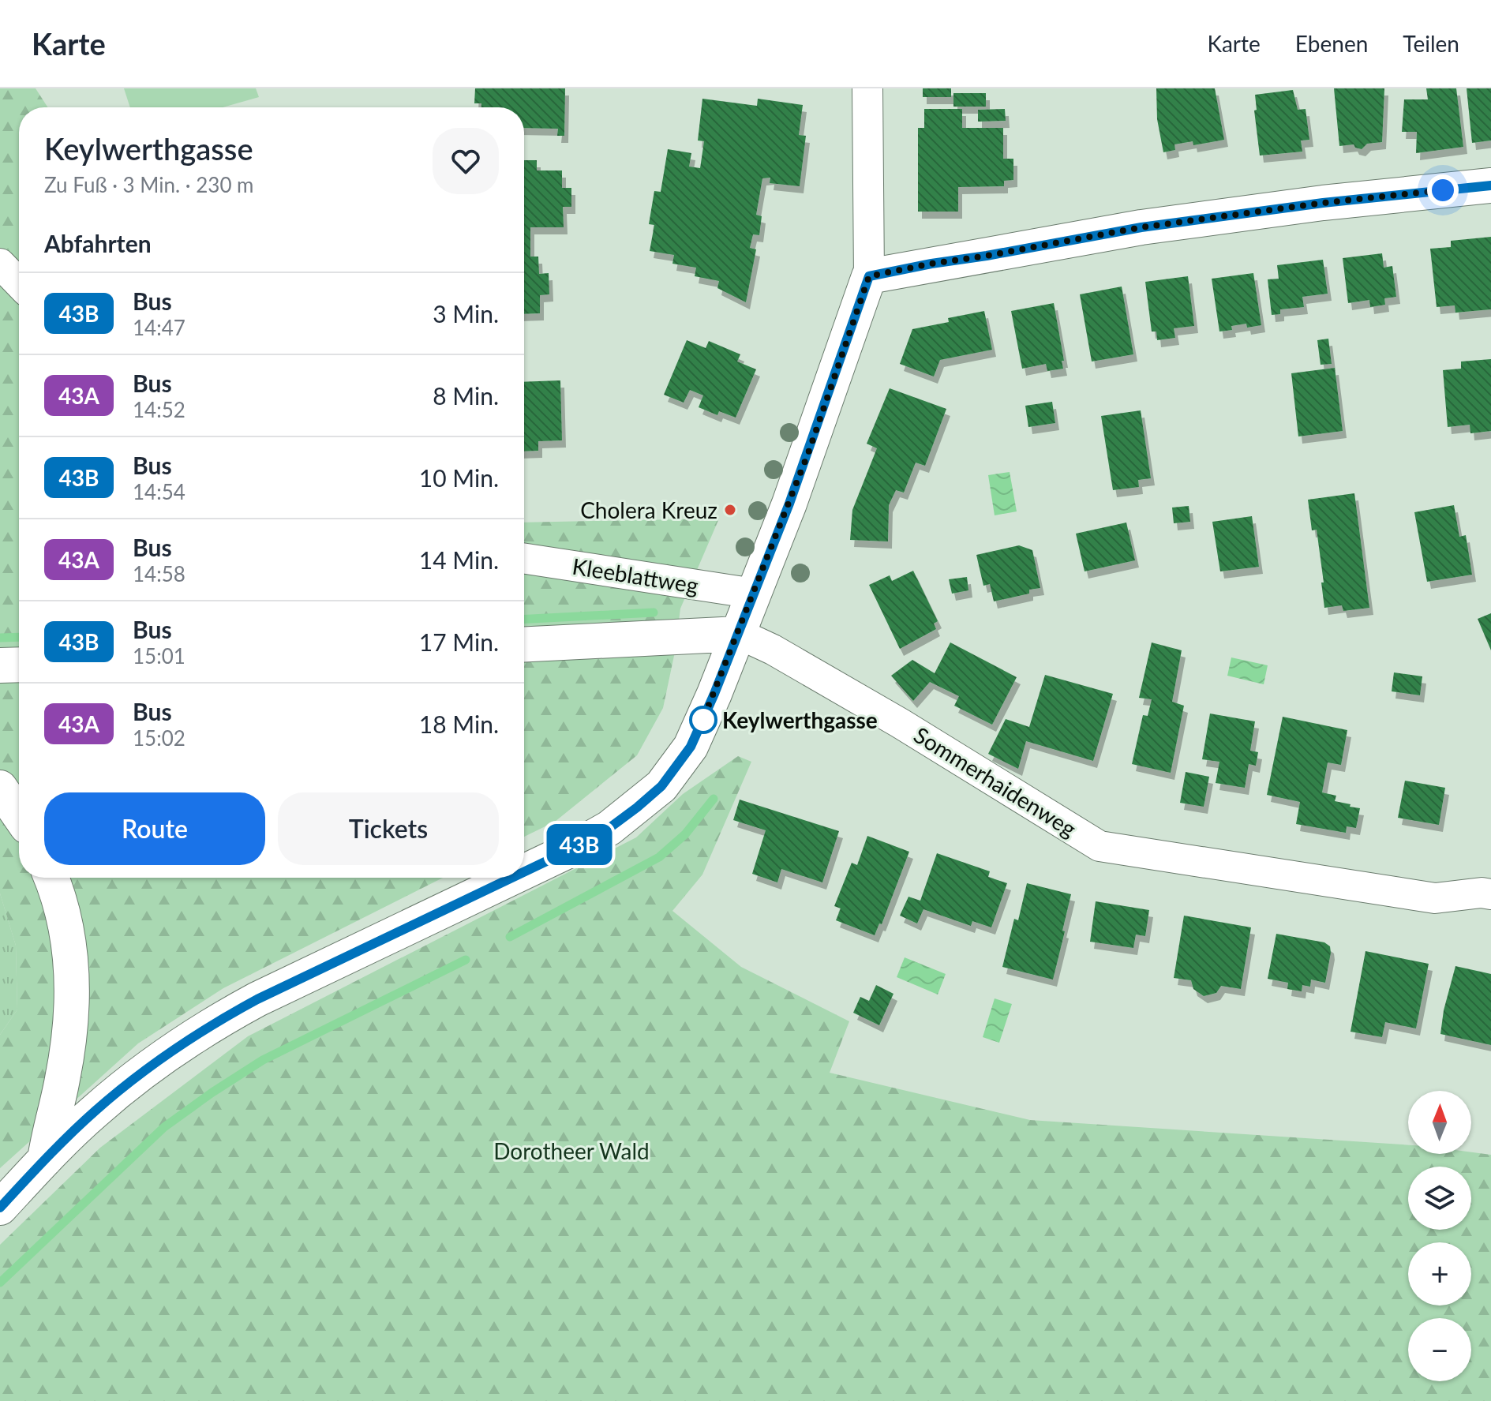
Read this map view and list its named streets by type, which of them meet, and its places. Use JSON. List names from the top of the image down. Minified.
{"streets":{"main road":["Sommerhaidenweg"],"street":["Kleeblattweg"]},"parks":["Dorotheer Wald"],"places":["Cholera Kreuz","Keylwerthgasse"],"lines":["bus line 43B"],"north":"top","page":{"header":"Karte","nav":["Karte","Ebenen","Teilen"],"on_map":"43B","heading":[["Keylwerthgasse","Zu Fuß · 3 Min. · 230 m"],"Abfahrten"],"list":[{"mark":"43B","name":"Bus","note":"14:47","value":"3 Min."},{"mark":"43A","name":"Bus","note":"14:52","value":"8 Min."},{"mark":"43B","name":"Bus","note":"14:54","value":"10 Min."},{"mark":"43A","name":"Bus","note":"14:58","value":"14 Min."},{"mark":"43B","name":"Bus","note":"15:01","value":"17 Min."},{"mark":"43A","name":"Bus","note":"15:02","value":"18 Min."}],"buttons":["Route","Tickets"],"map_buttons":["+","−"]}}
